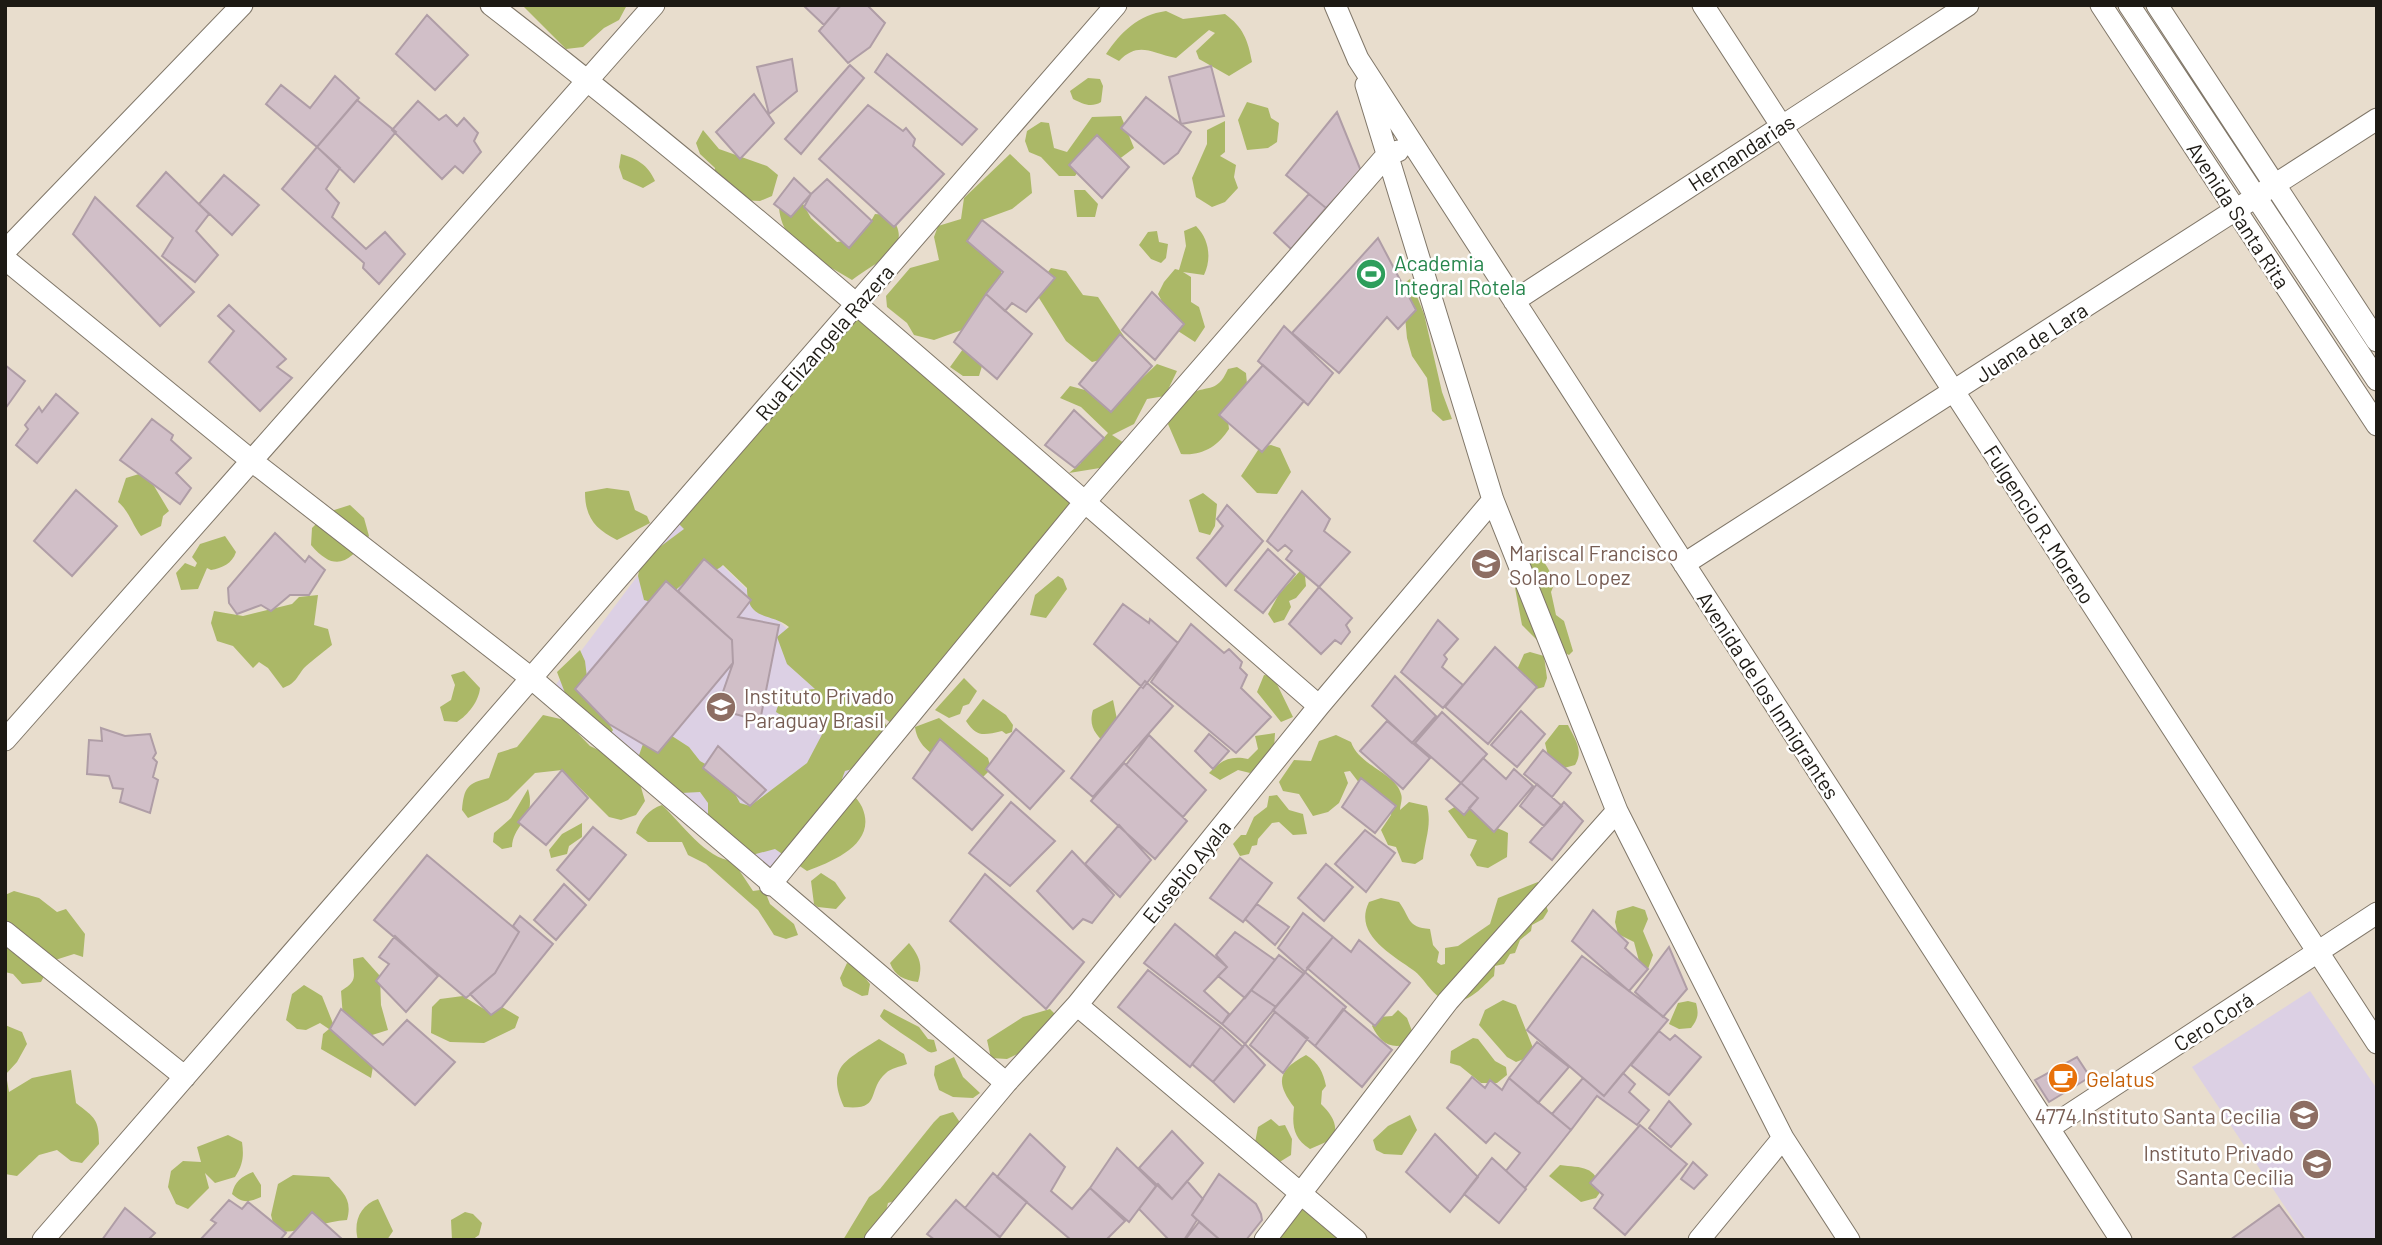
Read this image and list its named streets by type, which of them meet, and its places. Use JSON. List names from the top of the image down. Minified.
{"streets":{"street":["Hernandarias","Avenida Santa Rita","Rua Elizangela Razera","Juana de Lara","Fulgencio R. Moreno","Avenida de los Inmigrantes","Eusebio Ayala","Cero Corá"]},"crossings":[["Hernandarias","Fulgencio R. Moreno"],["Hernandarias","Avenida de los Inmigrantes"],["Avenida Santa Rita","Juana de Lara"],["Juana de Lara","Fulgencio R. Moreno"],["Juana de Lara","Avenida de los Inmigrantes"],["Fulgencio R. Moreno","Cero Corá"],["Avenida de los Inmigrantes","Cero Corá"]],"places":{"sports":["Academia Integral Rotela"],"school or university":["Mariscal Francisco Solano Lopez","Instituto Privado Paraguay Brasil","4774 Instituto Santa Cecilia","Instituto Privado Santa Cecilia"],"cafe":["Gelatus"]}}
